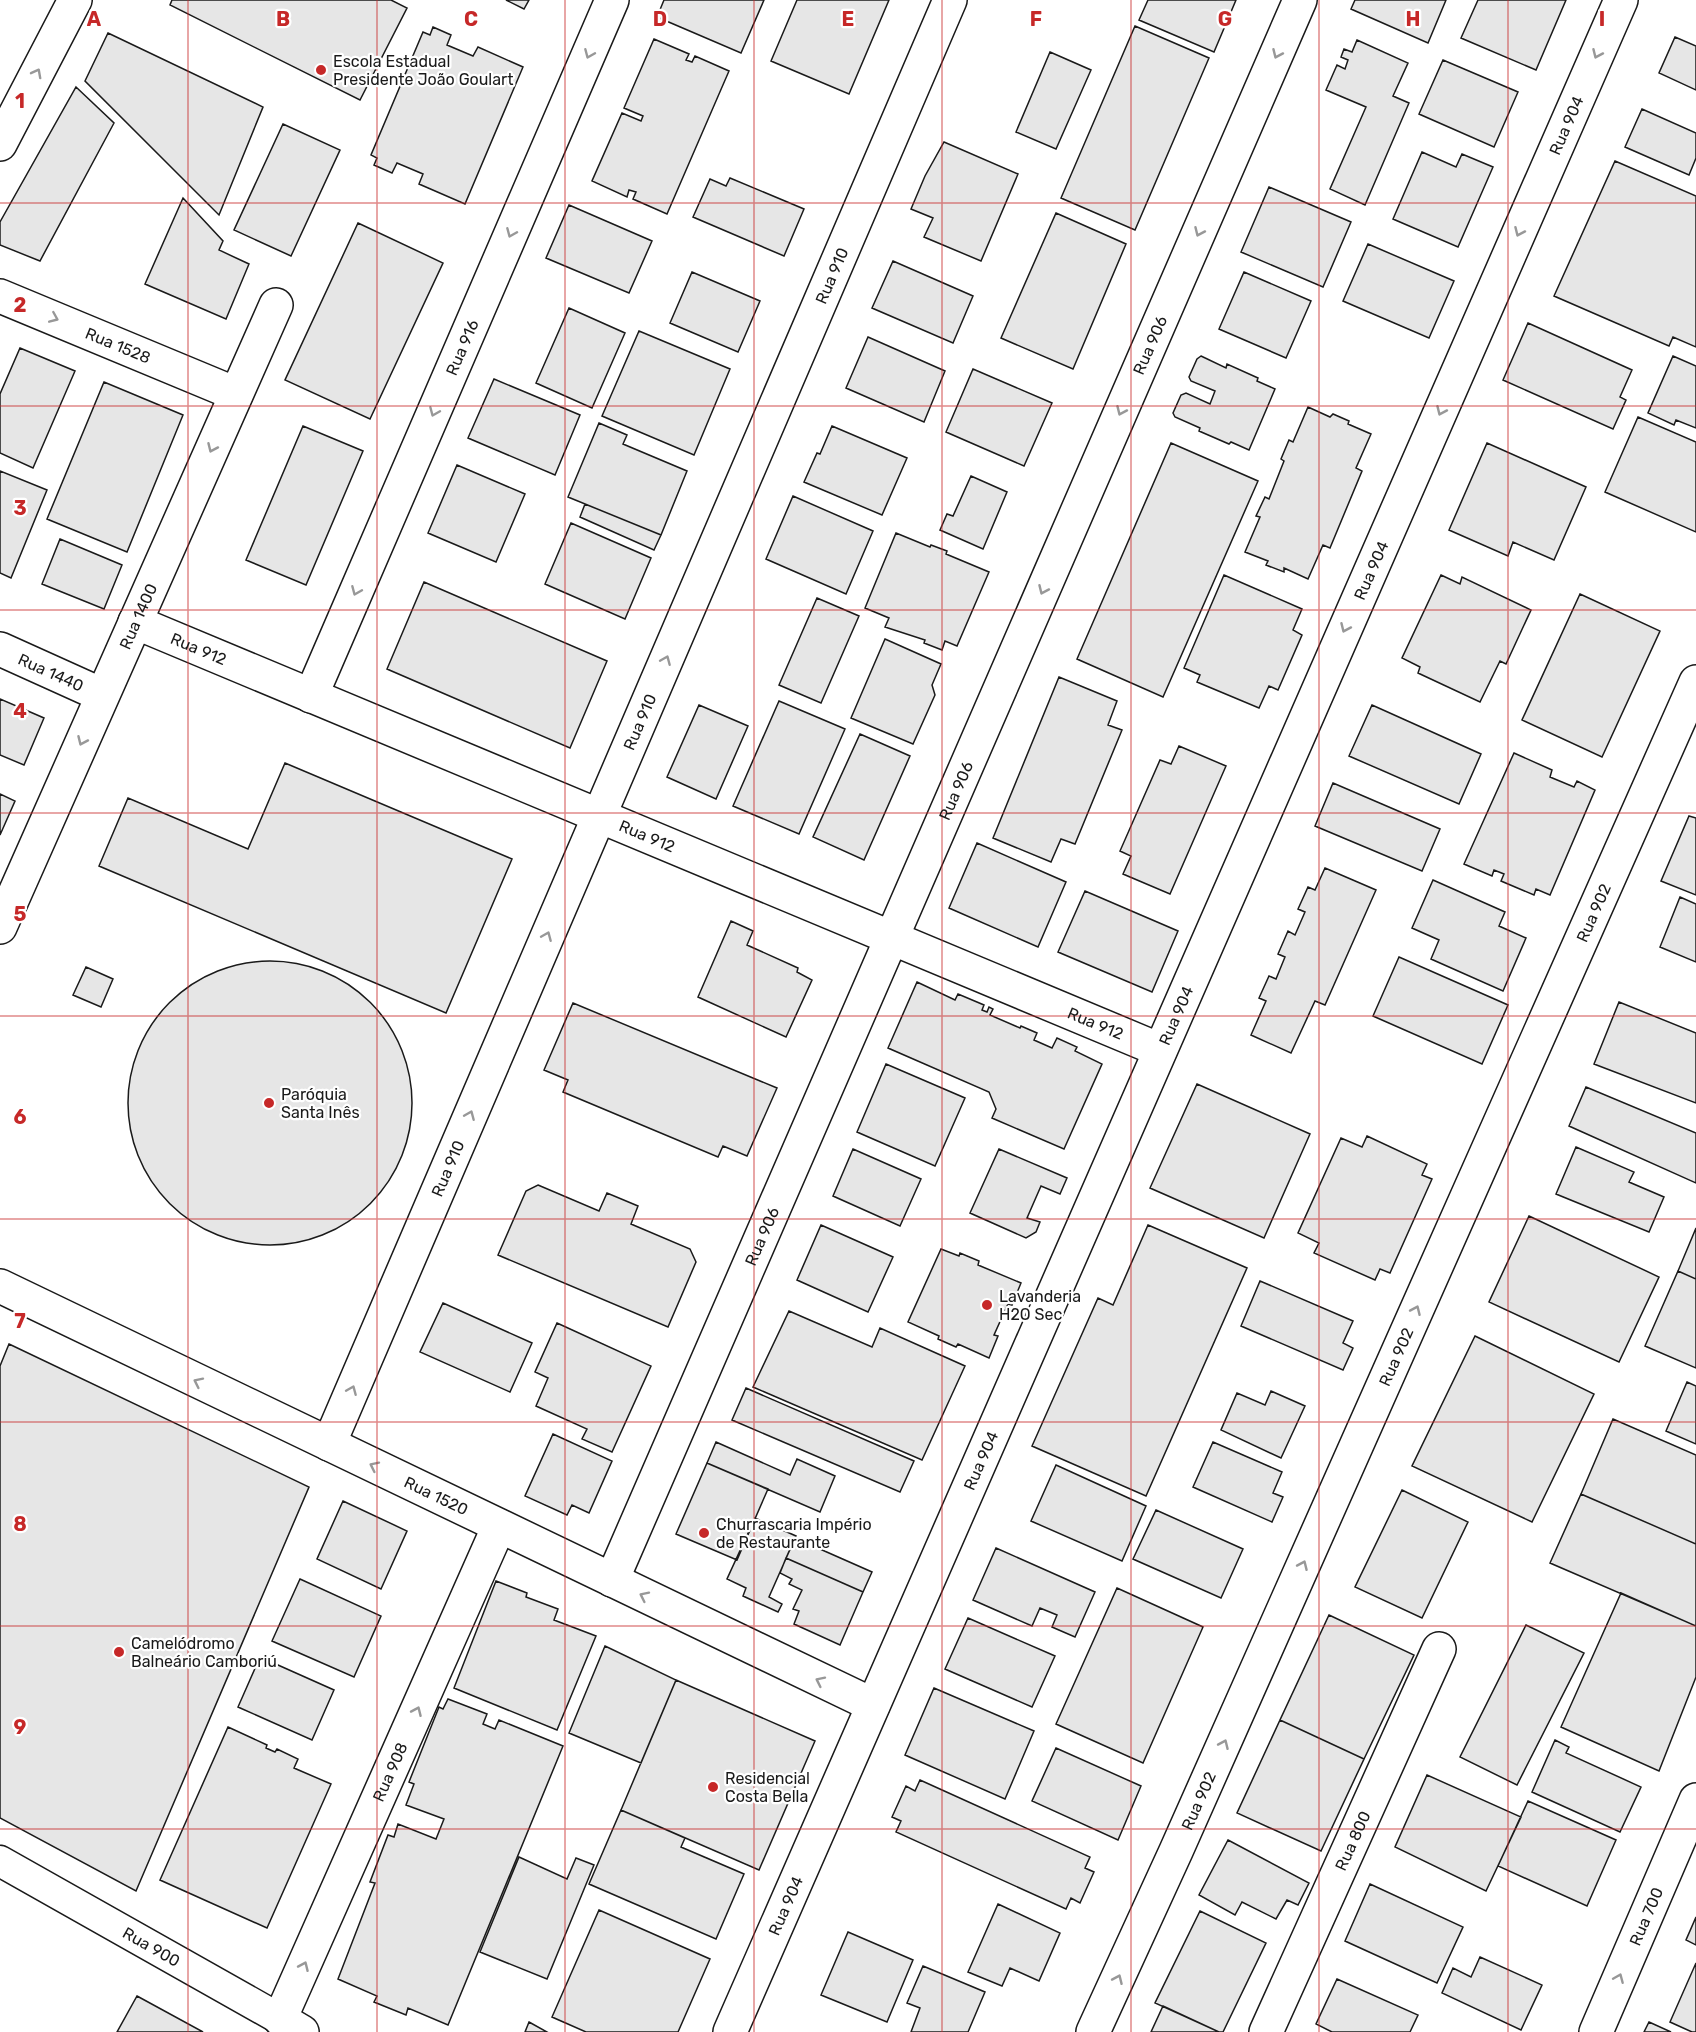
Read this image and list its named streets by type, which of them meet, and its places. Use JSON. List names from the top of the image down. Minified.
{"streets":{"street":["Rua 904","Rua 910","Rua 1528","Rua 906","Rua 916","Rua 1400","Rua 912","Rua 1440","Rua 902","Rua 1520","Rua 908","Rua 800","Rua 700","Rua 900"]},"crossings":[["Rua 904","Rua 912"],["Rua 904","Rua 1520"],["Rua 910","Rua 912"],["Rua 910","Rua 1520"],["Rua 1528","Rua 1400"],["Rua 906","Rua 912"],["Rua 906","Rua 1520"],["Rua 916","Rua 912"],["Rua 1400","Rua 912"],["Rua 1400","Rua 1440"],["Rua 1520","Rua 908"],["Rua 908","Rua 900"]],"one_way":["Rua 904","Rua 910","Rua 1528","Rua 906","Rua 916","Rua 1400","Rua 902","Rua 1520","Rua 908","Rua 700"],"places":["Escola Estadual Presidente João Goulart","Paróquia Santa Inês","Lavanderia H2O Sec","Churrascaria Império de Restaurante","Camelódromo Balneário Camboriú","Residencial Costa Bella"],"grid":{"columns":["A","B","C","D","E","F","G","H","I"],"rows":["1","2","3","4","5","6","7","8","9"]}}
